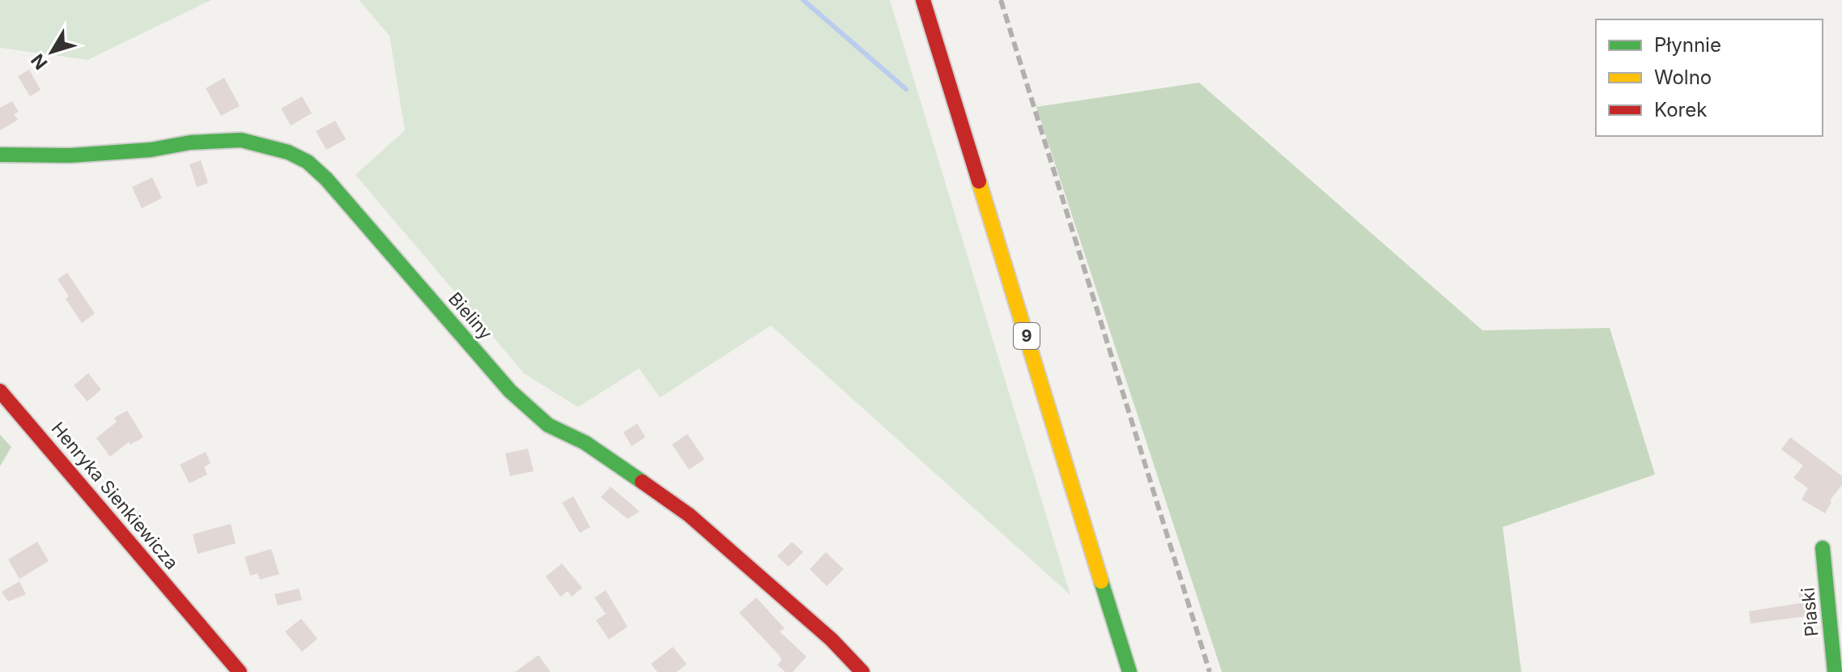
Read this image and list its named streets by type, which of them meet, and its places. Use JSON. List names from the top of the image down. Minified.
{"streets":{"street":["Bieliny","9","Henryka Sienkiewicza","Piaski"]},"legend":["Płynnie","Wolno","Korek"],"north":"bottom left"}
